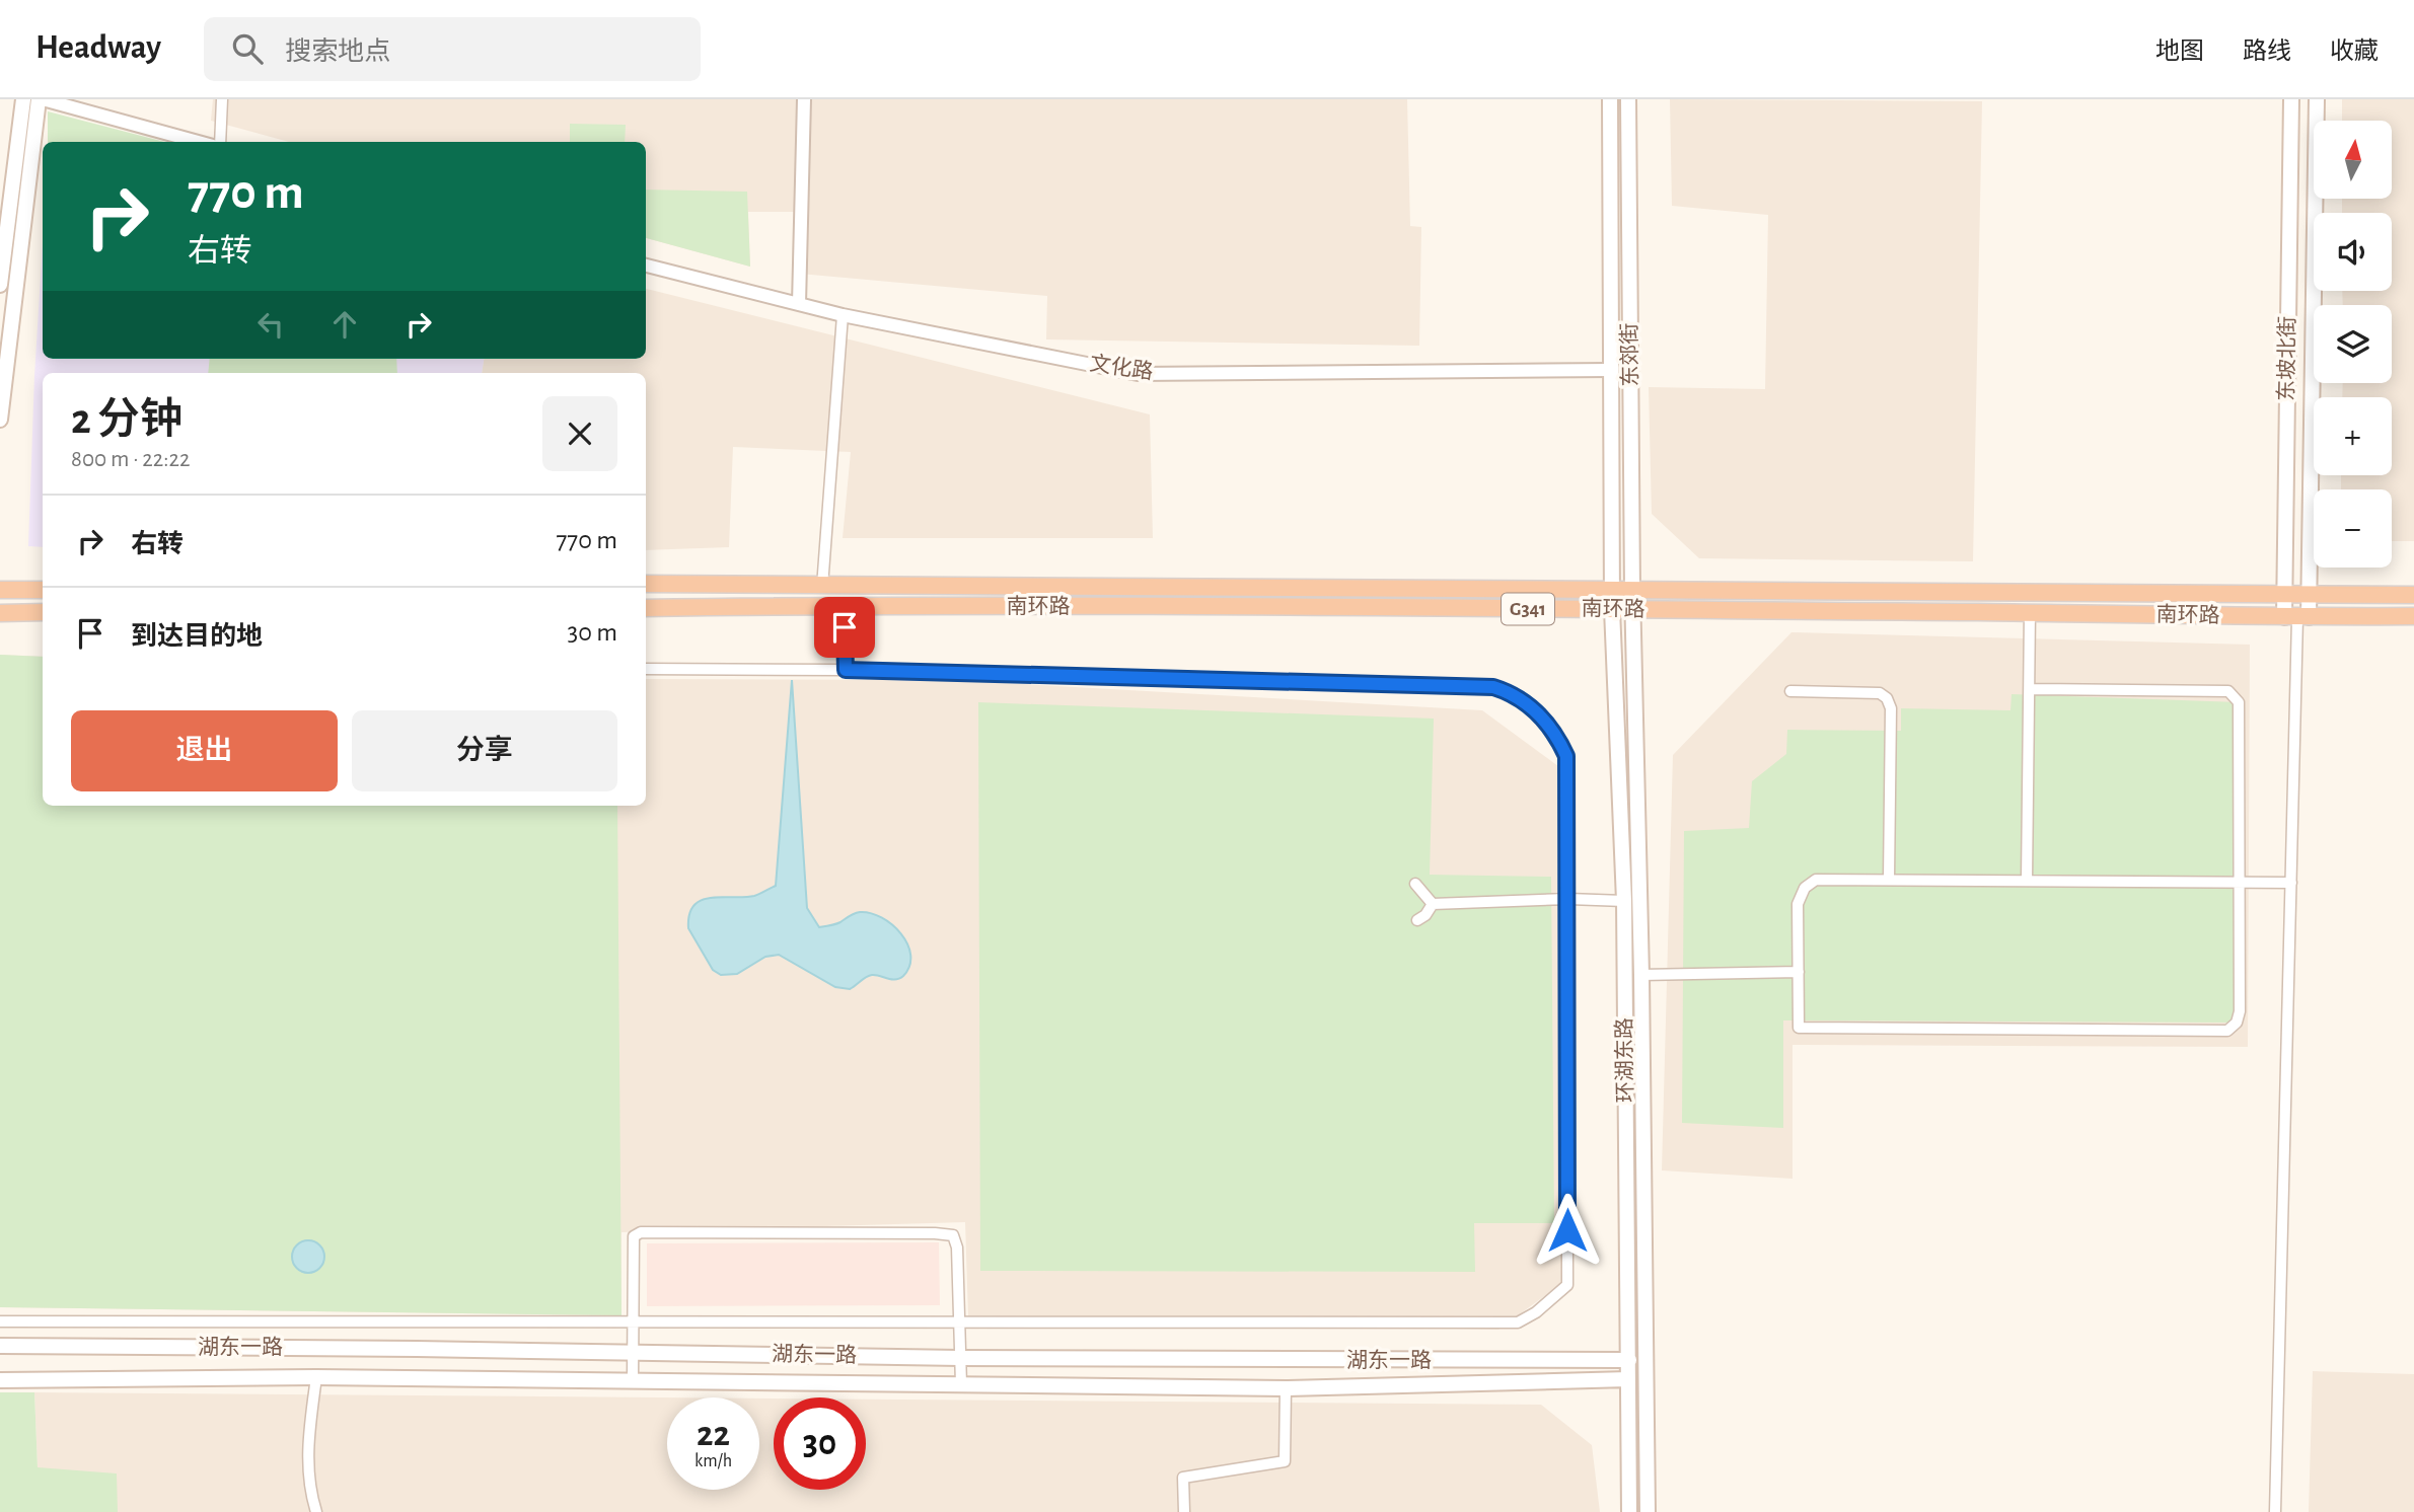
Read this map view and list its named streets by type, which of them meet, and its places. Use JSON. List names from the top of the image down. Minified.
{"streets":{"highway":["南环路","G341"],"main road":["东郊街","东坡北街","环湖东路","湖东一路"],"street":["文化路"]},"crossings":[["东郊街","文化路"],["东郊街","南环路"],["东郊街","环湖东路"],["东坡北街","南环路"],["南环路","环湖东路"],["环湖东路","湖东一路"]],"north":"top","page":{"header":"Headway","search":"搜索地点","nav":["地图","路线","收藏"],"map_buttons":["+","−"],"turn":["770 m","右转"],"heading":["2 分钟","800 m · 22:22"],"list":[{"name":"右转","value":"770 m"},{"name":"到达目的地","value":"30 m"}],"buttons":["退出","分享"],"speed":"22 km/h","limit":"30"}}
